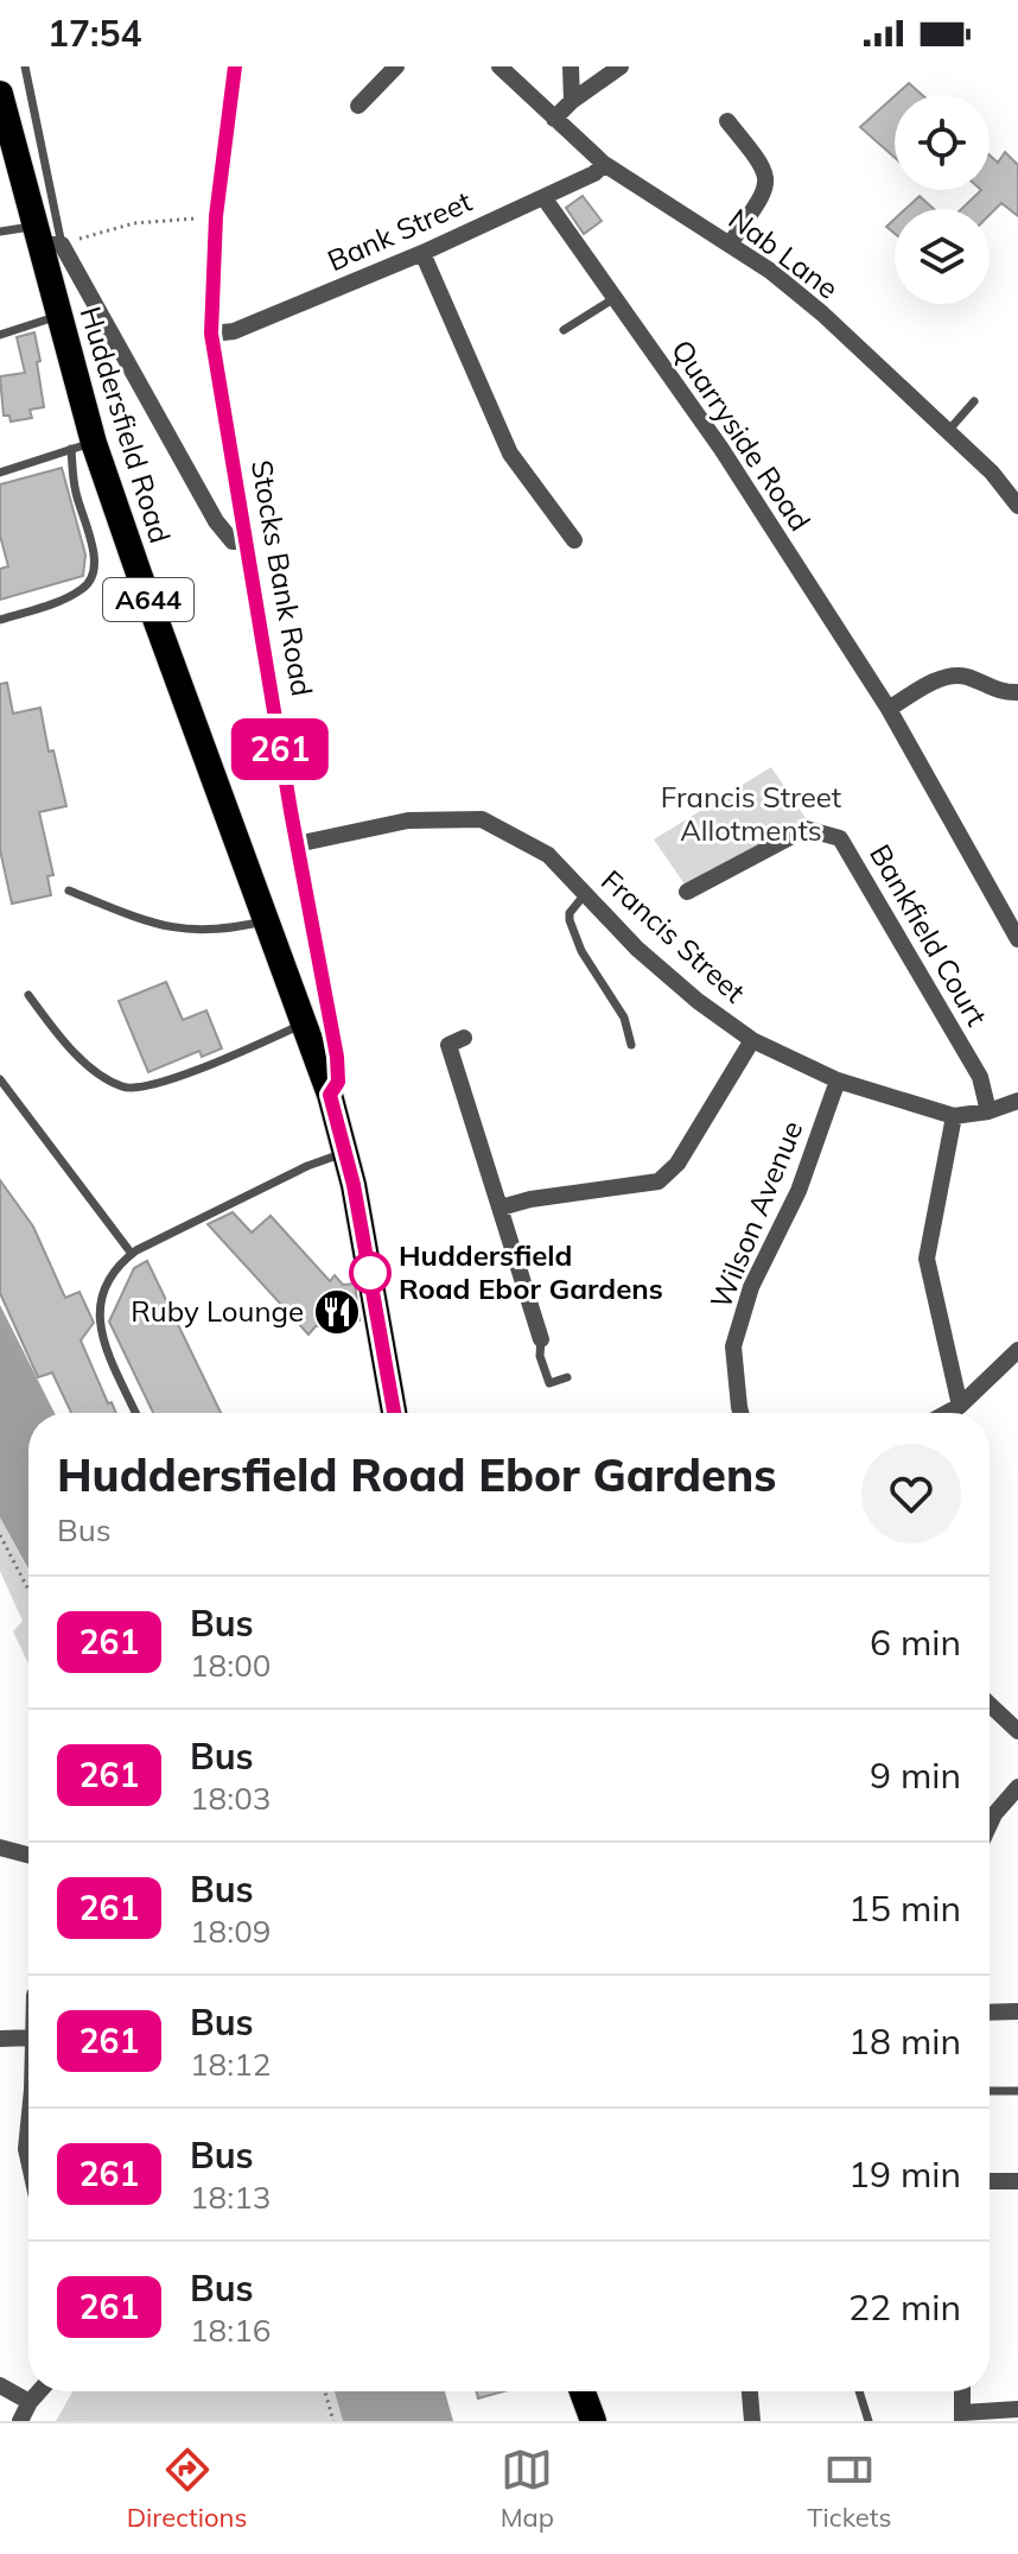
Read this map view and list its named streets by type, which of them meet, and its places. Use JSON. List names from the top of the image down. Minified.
{"streets":{"highway":["Huddersfield Road","A644"],"street":["Bank Street","Nab Lane","Quarryside Road","Stocks Bank Road","Bankfield Court","Francis Street","Wilson Avenue"]},"crossings":[["Bank Street","Nab Lane"],["Bank Street","Quarryside Road"],["Bank Street","Stocks Bank Road"],["Huddersfield Road","Stocks Bank Road"],["Stocks Bank Road","Francis Street"],["Bankfield Court","Francis Street"],["Francis Street","Wilson Avenue"]],"parks":["Francis Street Allotments"],"places":{"other":["Huddersfield Road Ebor Gardens"],"restaurant":["Ruby Lounge"]},"lines":["bus line 261"],"page":{"status":"17:54","on_map":"261","heading":["Huddersfield Road Ebor Gardens","Bus"],"list":[{"mark":"261","name":"Bus","note":"18:00","value":"6 min"},{"mark":"261","name":"Bus","note":"18:03","value":"9 min"},{"mark":"261","name":"Bus","note":"18:09","value":"15 min"},{"mark":"261","name":"Bus","note":"18:12","value":"18 min"},{"mark":"261","name":"Bus","note":"18:13","value":"19 min"},{"mark":"261","name":"Bus","note":"18:16","value":"22 min"}],"tabs":["Directions","Map","Tickets"]}}
